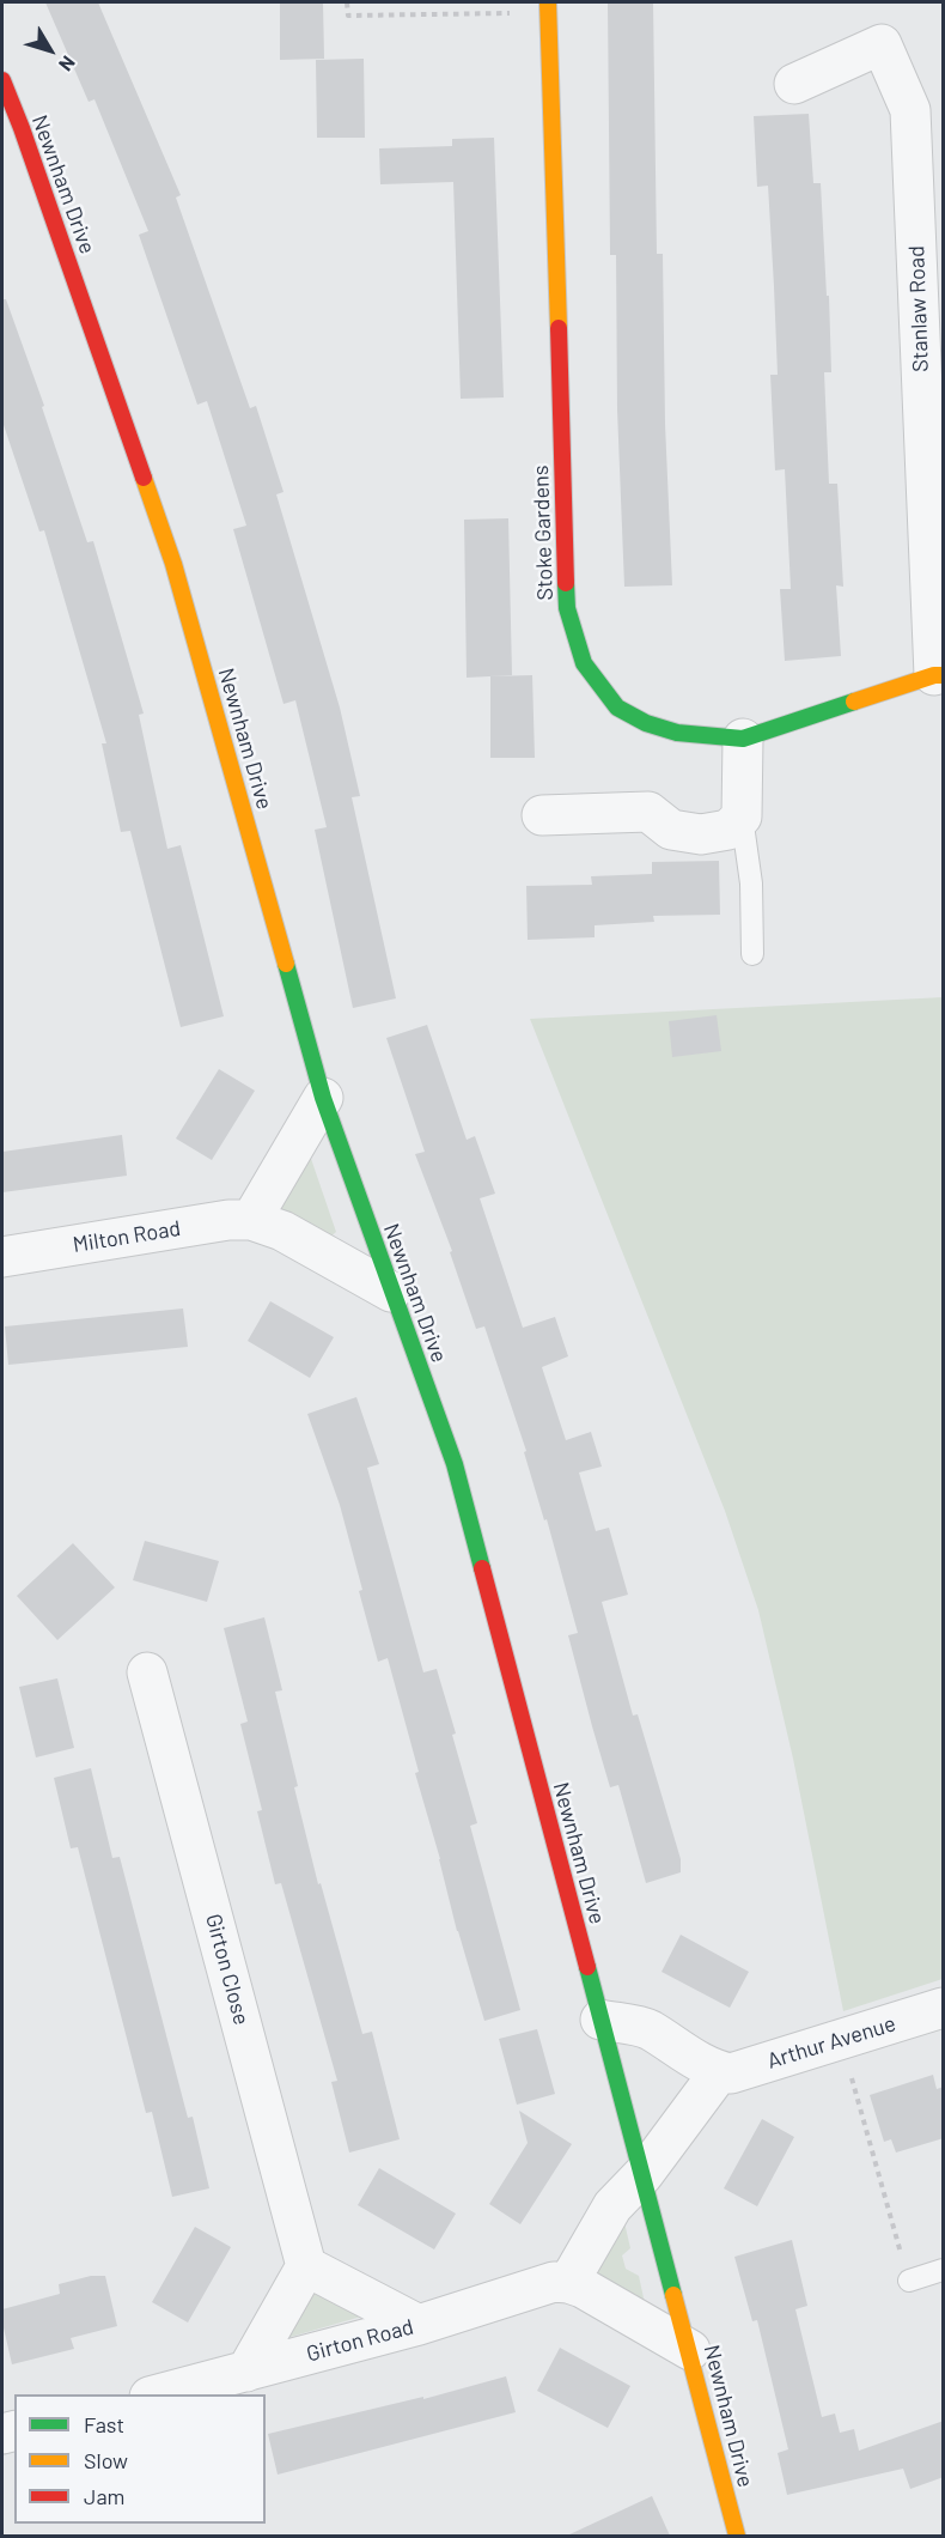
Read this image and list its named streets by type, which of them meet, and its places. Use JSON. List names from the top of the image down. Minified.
{"streets":{"street":["Newnham Drive","Stanlaw Road","Stoke Gardens","Milton Road","Girton Close","Arthur Avenue","Girton Road"]},"crossings":[["Newnham Drive","Milton Road"],["Stanlaw Road","Stoke Gardens"]],"legend":["Fast","Slow","Jam"],"north":"bottom right"}
